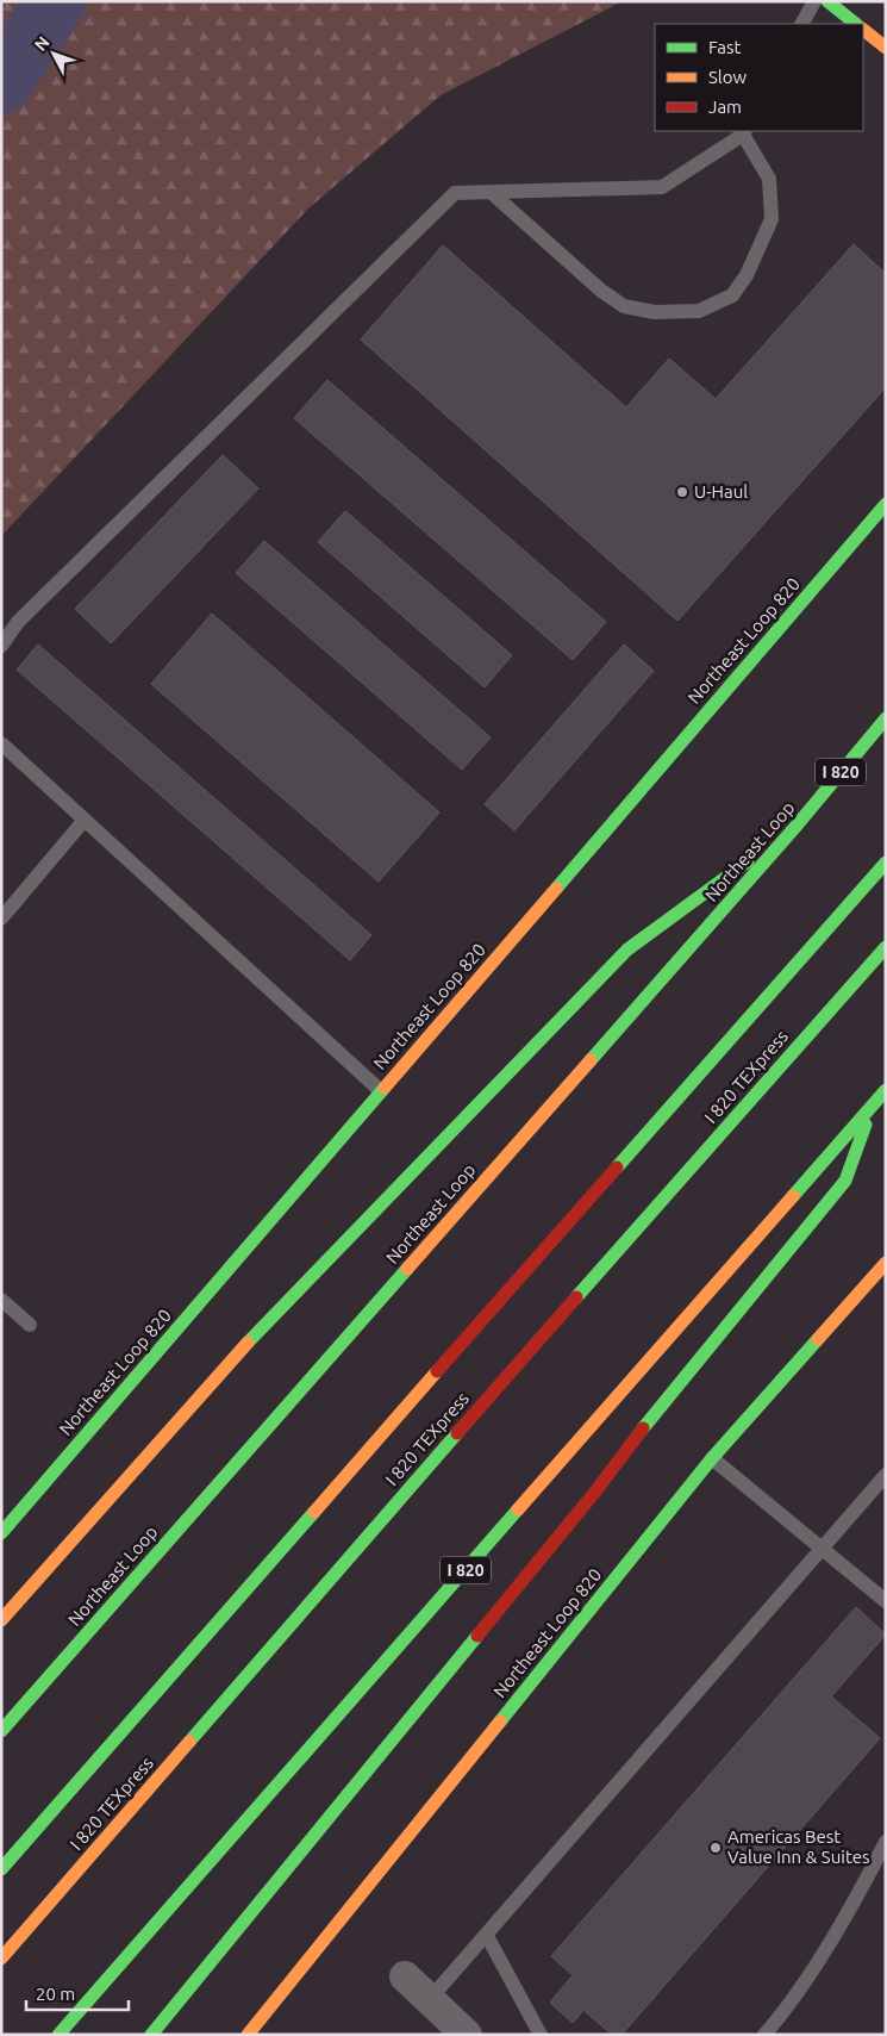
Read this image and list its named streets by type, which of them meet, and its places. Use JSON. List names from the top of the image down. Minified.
{"streets":{"main road":["Northeast Loop 820","I 820","Northeast Loop","I 820 TEXpress"]},"places":["U-Haul","Americas Best Value Inn & Suites"],"legend":["Fast","Slow","Jam"],"scale_bar":"20 m","north":"top left"}
